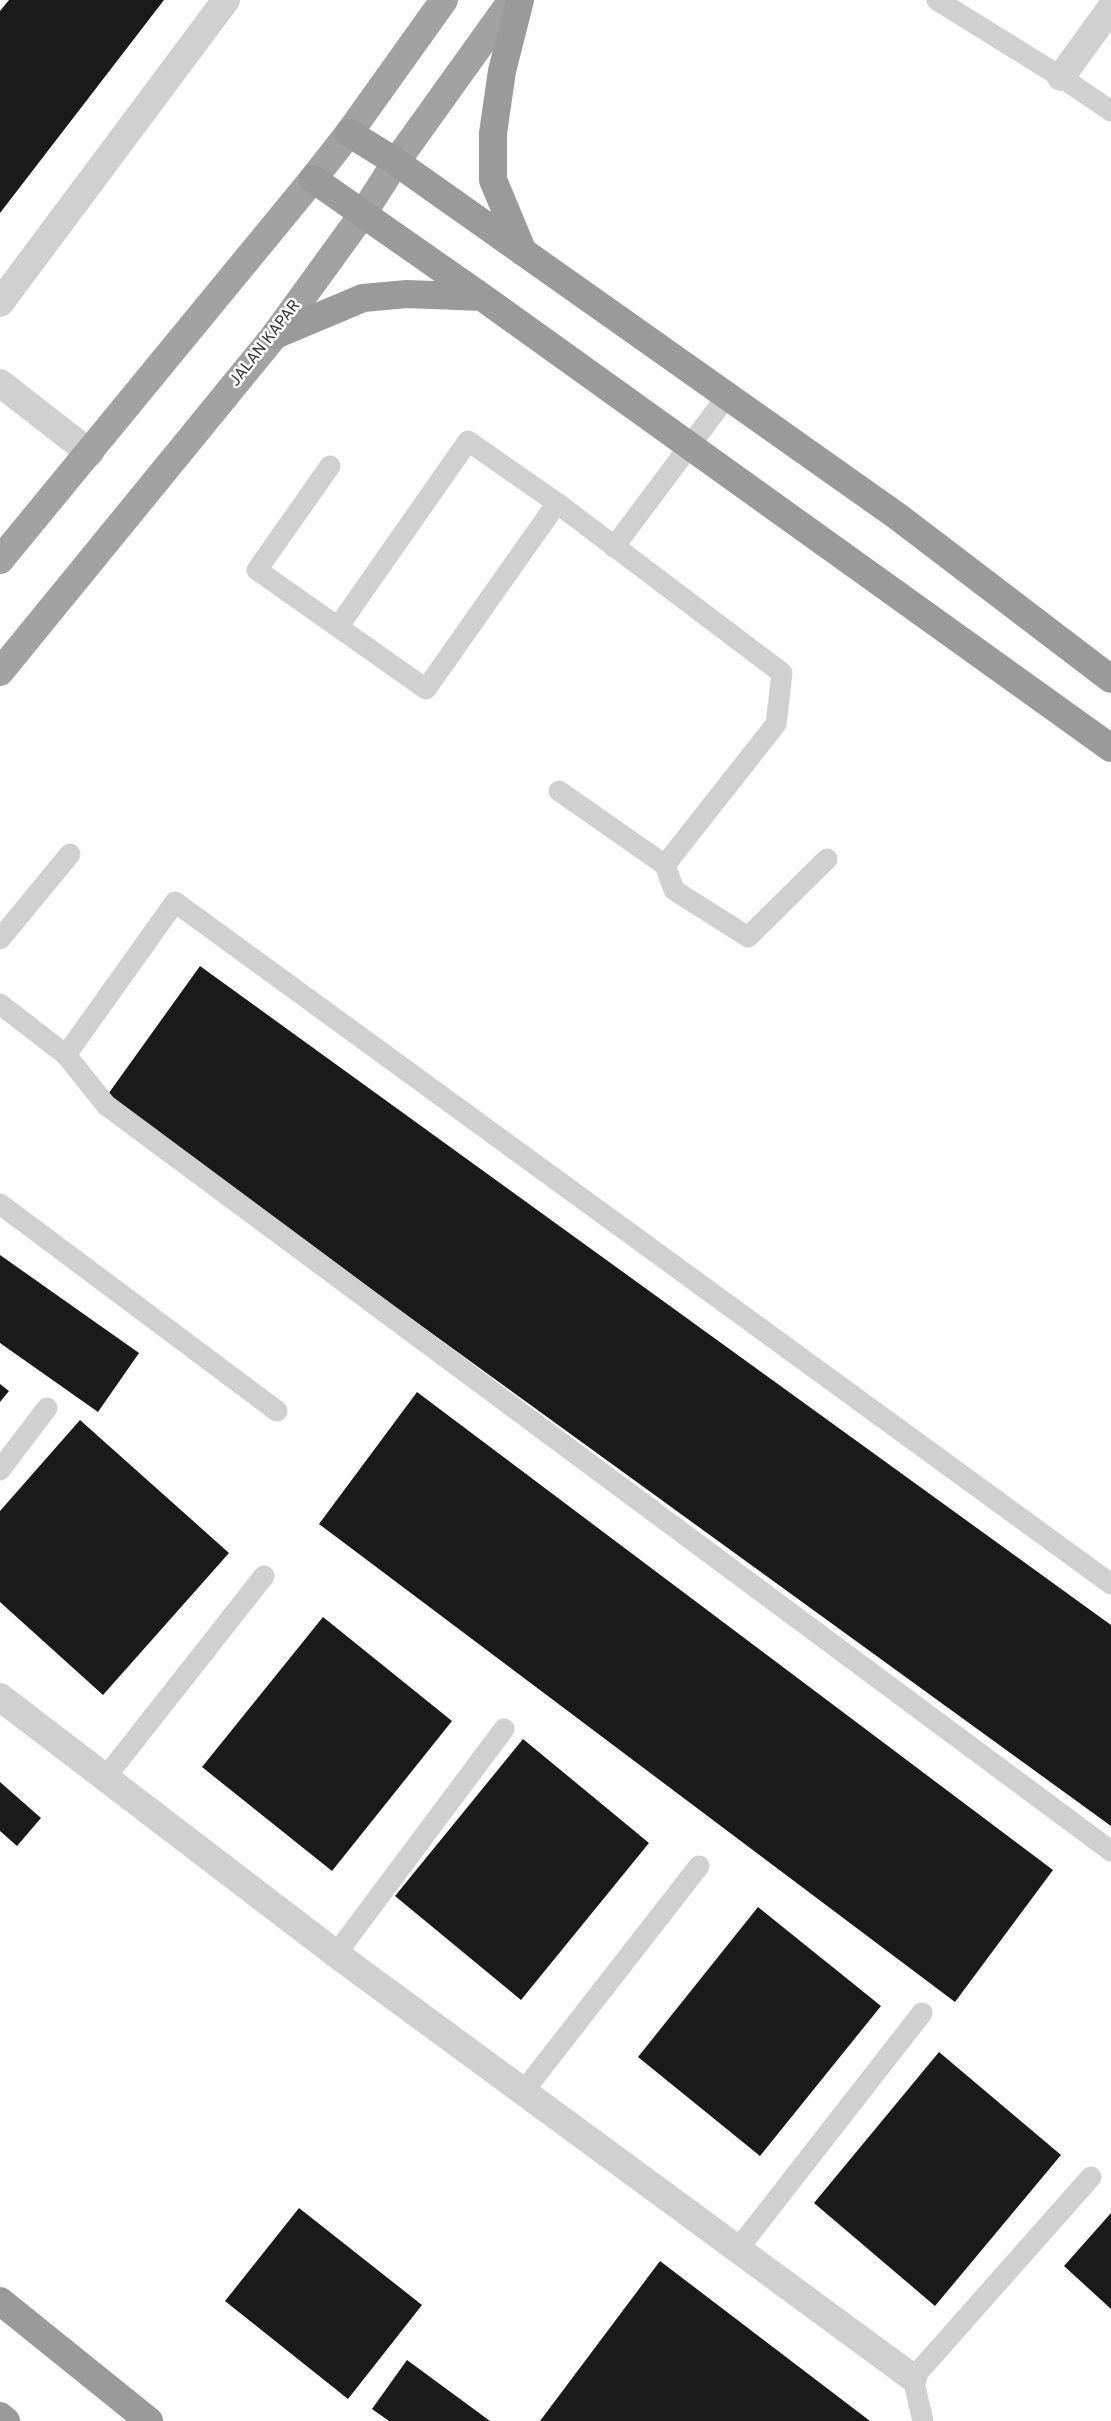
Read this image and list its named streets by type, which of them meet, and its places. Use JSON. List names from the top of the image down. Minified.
{"streets":{"highway":["JALAN KAPAR"]}}
